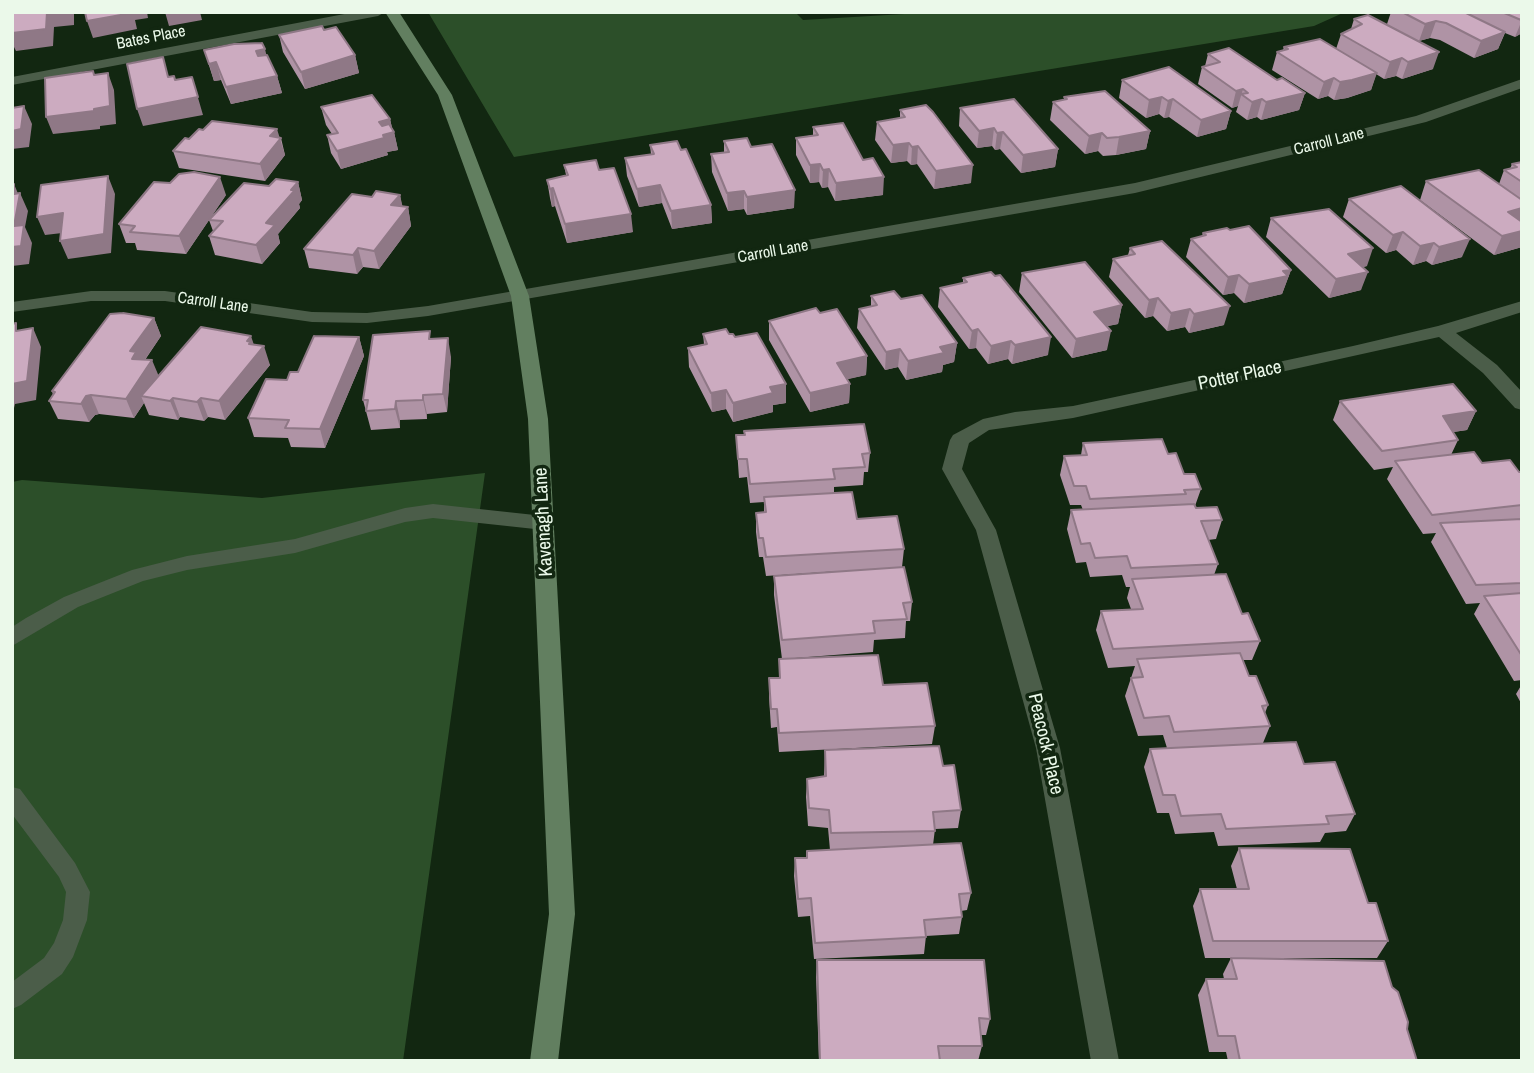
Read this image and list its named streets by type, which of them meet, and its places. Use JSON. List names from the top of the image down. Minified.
{"streets":{"main road":["Kavenagh Lane"],"street":["Bates Place","Carroll Lane","Potter Place","Peacock Place"]},"crossings":[["Carroll Lane","Kavenagh Lane"],["Potter Place","Peacock Place"]]}
